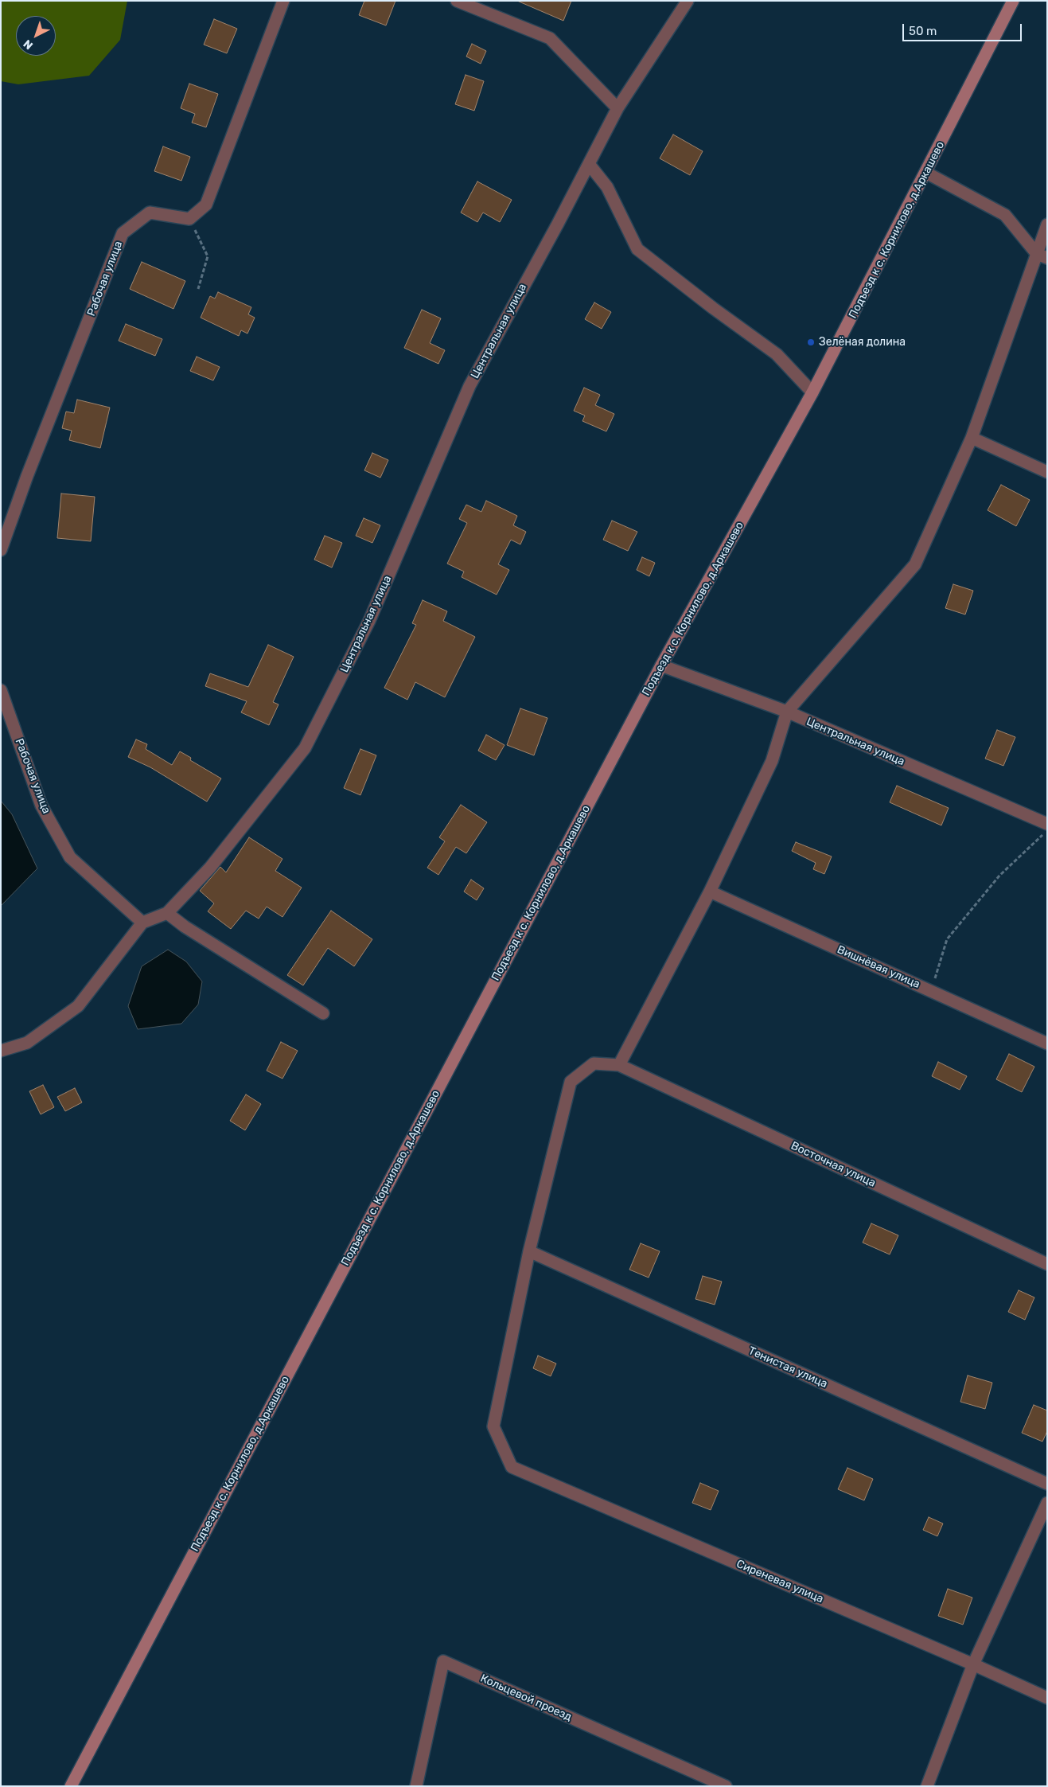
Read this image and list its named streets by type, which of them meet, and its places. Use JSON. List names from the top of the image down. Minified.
{"streets":{"street":["Подъезд к с. Корнилово, д.Аркашево","Рабочая улица","Центральная улица","Вишнёвая улица","Восточная улица","Тенистая улица","Сиреневая улица","Кольцевой проезд"]},"crossings":[["Подъезд к с. Корнилово, д.Аркашево","Центральная улица"],["Рабочая улица","Центральная улица"],["Тенистая улица","Сиреневая улица"]],"places":["Зелёная долина"],"scale_bar":"50 m","north":"bottom left"}
